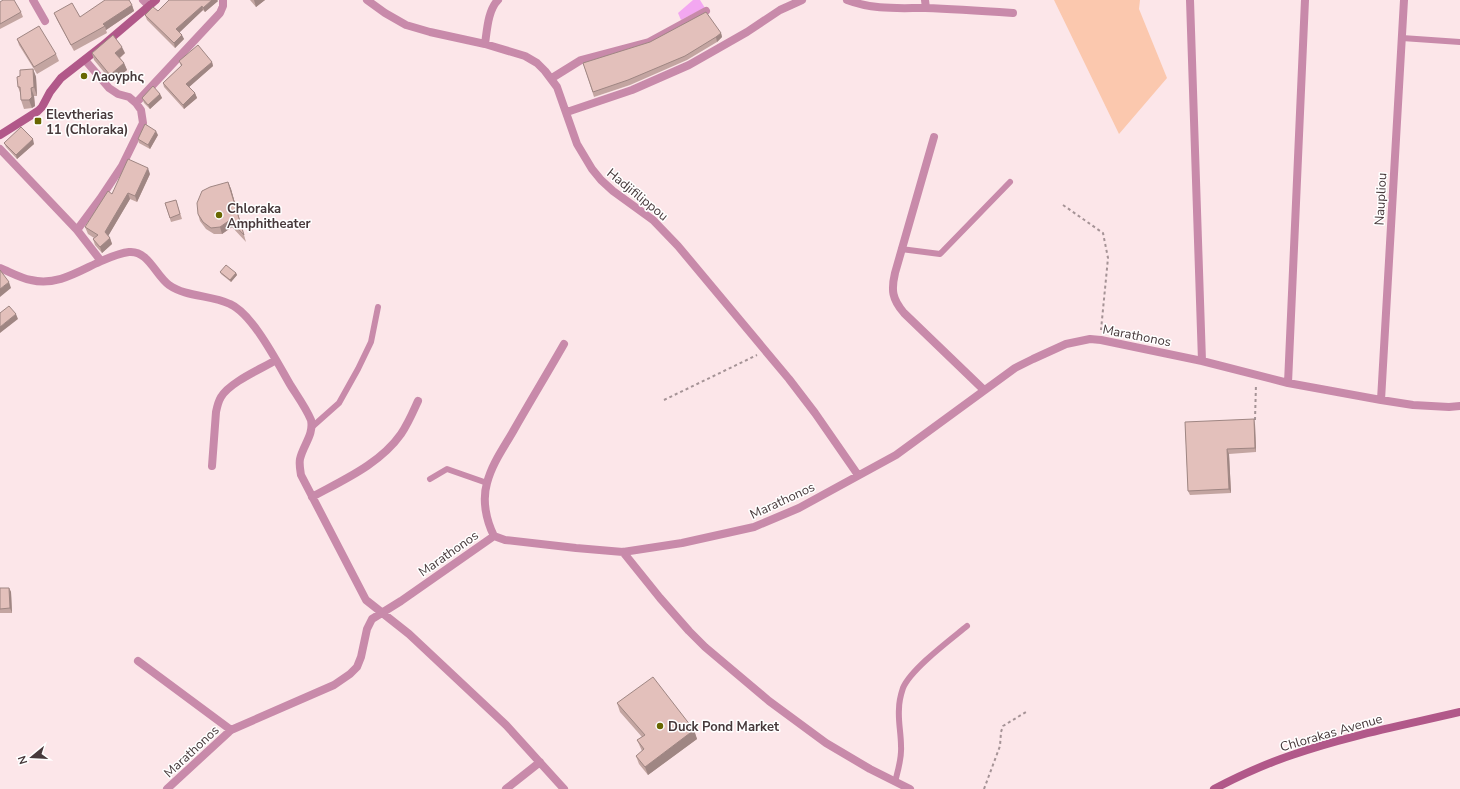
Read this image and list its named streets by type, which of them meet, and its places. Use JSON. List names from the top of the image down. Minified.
{"streets":{"main road":["Chlorakas Avenue"],"street":["Hadjifilippou","Naupliou","Marathonos"]},"crossings":[["Hadjifilippou","Marathonos"],["Naupliou","Marathonos"]],"places":{"other":["Λaoyphς","Chloraka Amphitheater","Duck Pond Market"],"transit":["Elevtherias 11 (Chloraka)"]},"north":"left"}
